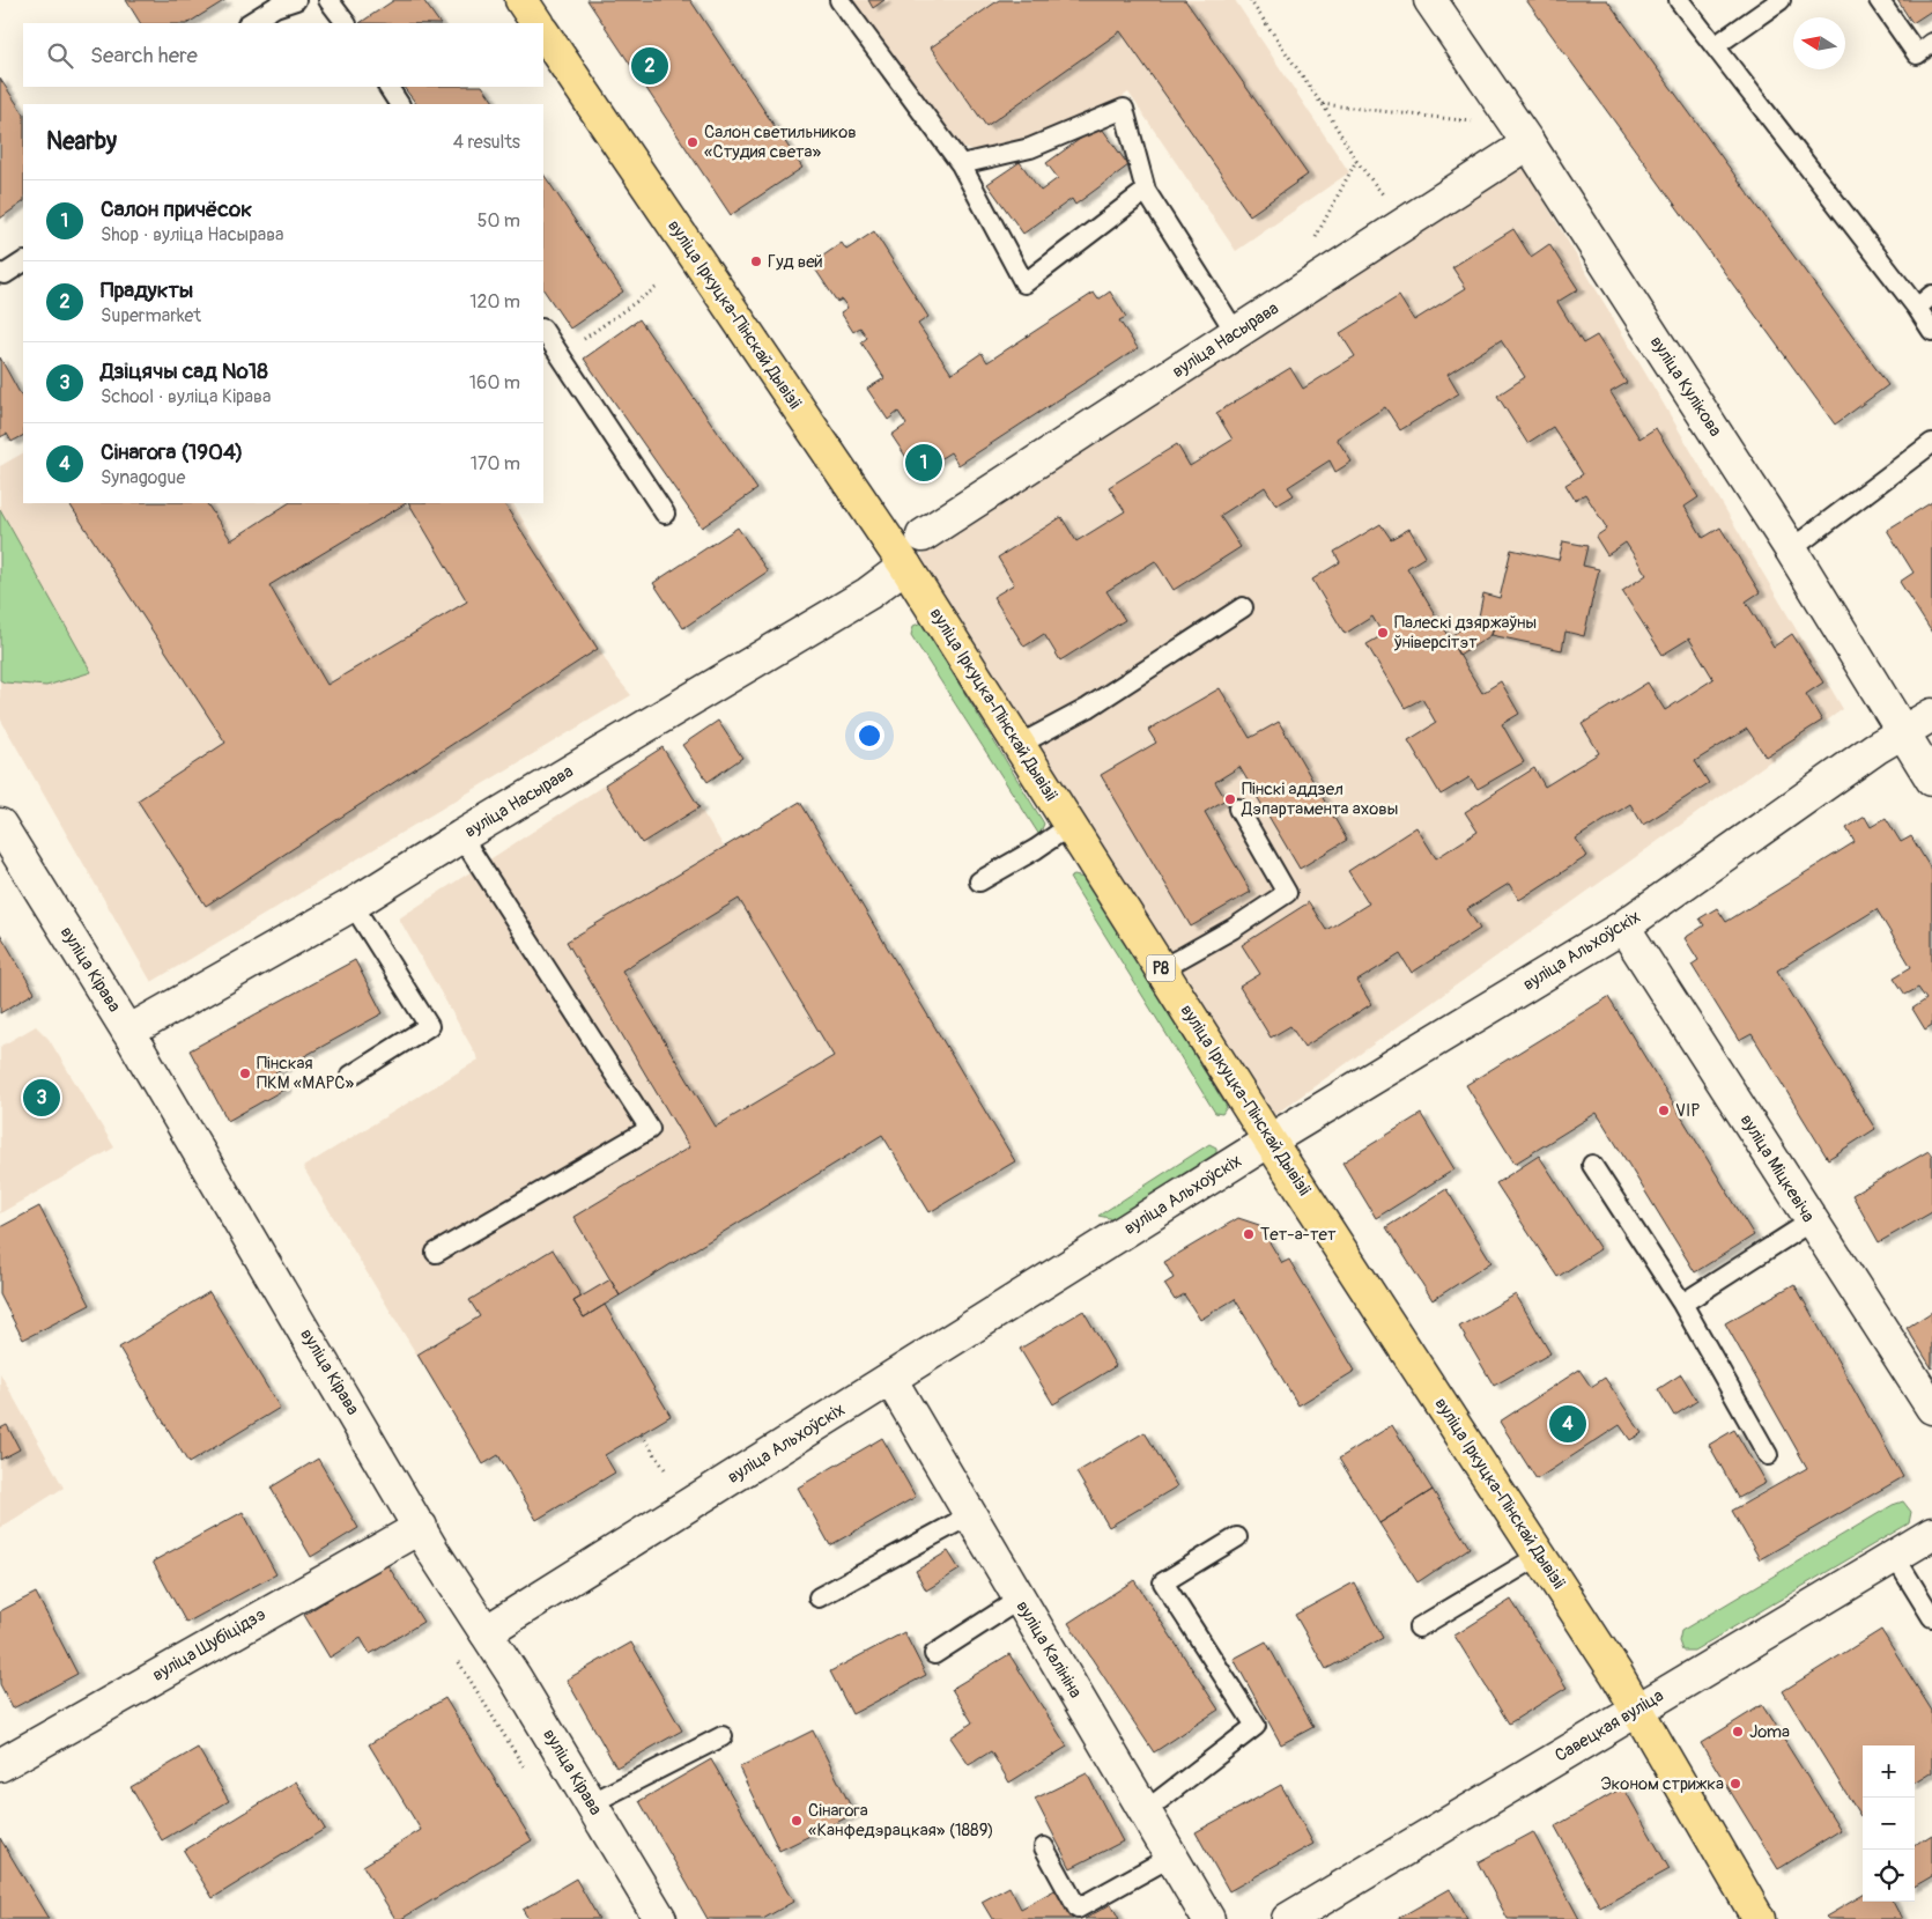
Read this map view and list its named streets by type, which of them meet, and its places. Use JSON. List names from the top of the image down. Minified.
{"streets":{"main road":["вуліца Іркуцка-Пінскай Дывізіі","Р8"],"street":["вуліца Насырава","вуліца Кулікова","вуліца Альхоўскіх","вуліца Кірава","вуліца Міцкевіча","вуліца Шубіцідзэ","вуліца Калініна","Савецкая вуліца"]},"crossings":[["вуліца Іркуцка-Пінскай Дывізіі","вуліца Насырава"],["вуліца Іркуцка-Пінскай Дывізіі","вуліца Альхоўскіх"],["вуліца Іркуцка-Пінскай Дывізіі","Савецкая вуліца"],["вуліца Насырава","вуліца Кулікова"],["вуліца Насырава","вуліца Кірава"],["вуліца Кулікова","вуліца Альхоўскіх"],["вуліца Альхоўскіх","вуліца Кірава"],["вуліца Альхоўскіх","вуліца Міцкевіча"],["вуліца Альхоўскіх","вуліца Калініна"],["вуліца Кірава","вуліца Шубіцідзэ"]],"places":["Салон светильников «Студия света»","Гуд вей","Палескі дзяржаўны ўніверсітэт","Пінскі аддзел Дэпартамента аховы","Пінская ПКМ «МАРС»","VIP","Тет-а-тет","Joma","Эконом стрижка","Сінагога «Канфедэрацкая» (1889)"],"north":"left","page":{"search":"Search here","pins":["2","1","3","4"],"heading":["Nearby","4 results"],"list":[{"mark":"1","name":"Салон причёсок","note":"Shop · вуліца Насырава","value":"50 m"},{"mark":"2","name":"Прадукты","note":"Supermarket","value":"120 m"},{"mark":"3","name":"Дзіцячы сад №18","note":"School · вуліца Кірава","value":"160 m"},{"mark":"4","name":"Сінагога (1904)","note":"Synagogue","value":"170 m"}],"map_buttons":["+","−"]}}
